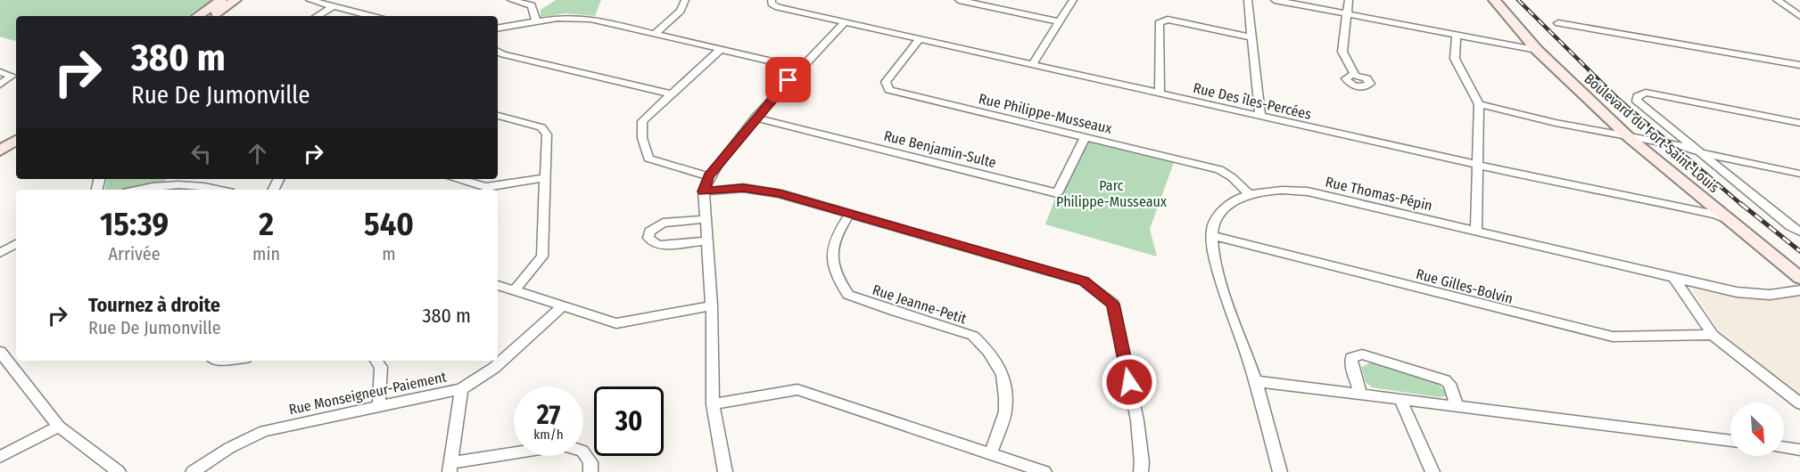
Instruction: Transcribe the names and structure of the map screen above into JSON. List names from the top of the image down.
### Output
{
  "streets": {
    "street": [
      "Rue Des îles-Percées",
      "Rue Philippe-Musseaux",
      "Boulevard du Fort-Saint-Louis",
      "Rue Benjamin-Sulte",
      "Rue Thomas-Pépin",
      "Rue Gilles-Bolvin",
      "Rue Jeanne-Petit",
      "Rue Monseigneur-Paiement"
    ]
  },
  "crossings": [
    ["Rue Des îles-Percées", "Rue Philippe-Musseaux"],
    ["Rue Des îles-Percées", "Boulevard du Fort-Saint-Louis"],
    ["Rue Philippe-Musseaux", "Rue Benjamin-Sulte"],
    ["Rue Philippe-Musseaux", "Rue Thomas-Pépin"],
    ["Rue Thomas-Pépin", "Rue Gilles-Bolvin"]
  ],
  "parks": ["Parc Philippe-Musseaux"],
  "north": "bottom right",
  "page": {
    "turn": ["380 m", "Rue De Jumonville"],
    "eta": [
      "15:39",
      "Arrivée",
      "2",
      "min",
      "540",
      "m"
    ],
    "list": [
      {
        "name": "Tournez à droite",
        "note": "Rue De Jumonville",
        "value": "380 m"
      }
    ],
    "speed": "27 km/h",
    "limit": "30"
  }
}
